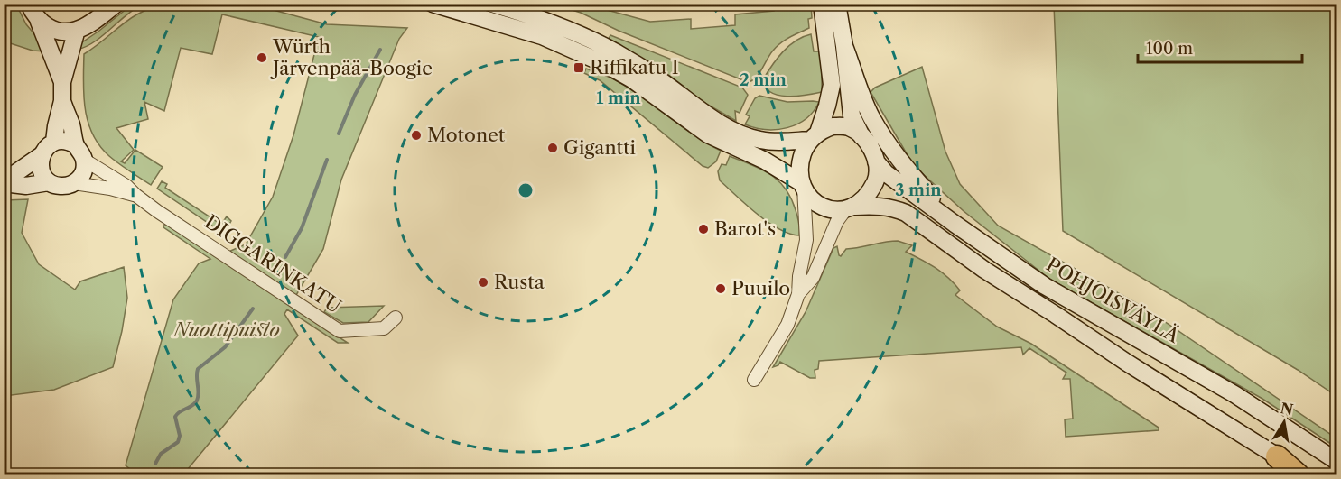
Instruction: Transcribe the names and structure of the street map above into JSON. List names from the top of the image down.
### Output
{
  "streets": {
    "main road": ["POHJOISVÄYLÄ"],
    "street": ["DIGGARINKATU"]
  },
  "parks": ["Nuottipuisto"],
  "places": {
    "other": [
      "Würth Järvenpää-Boogie",
      "Motonet",
      "Gigantti",
      "Barot's",
      "Rusta",
      "Puuilo"
    ],
    "transit": ["Riffikatu I"]
  },
  "scale_bar": "100 m",
  "north": "top",
  "rings": ["2 min", "1 min", "3 min"]
}
